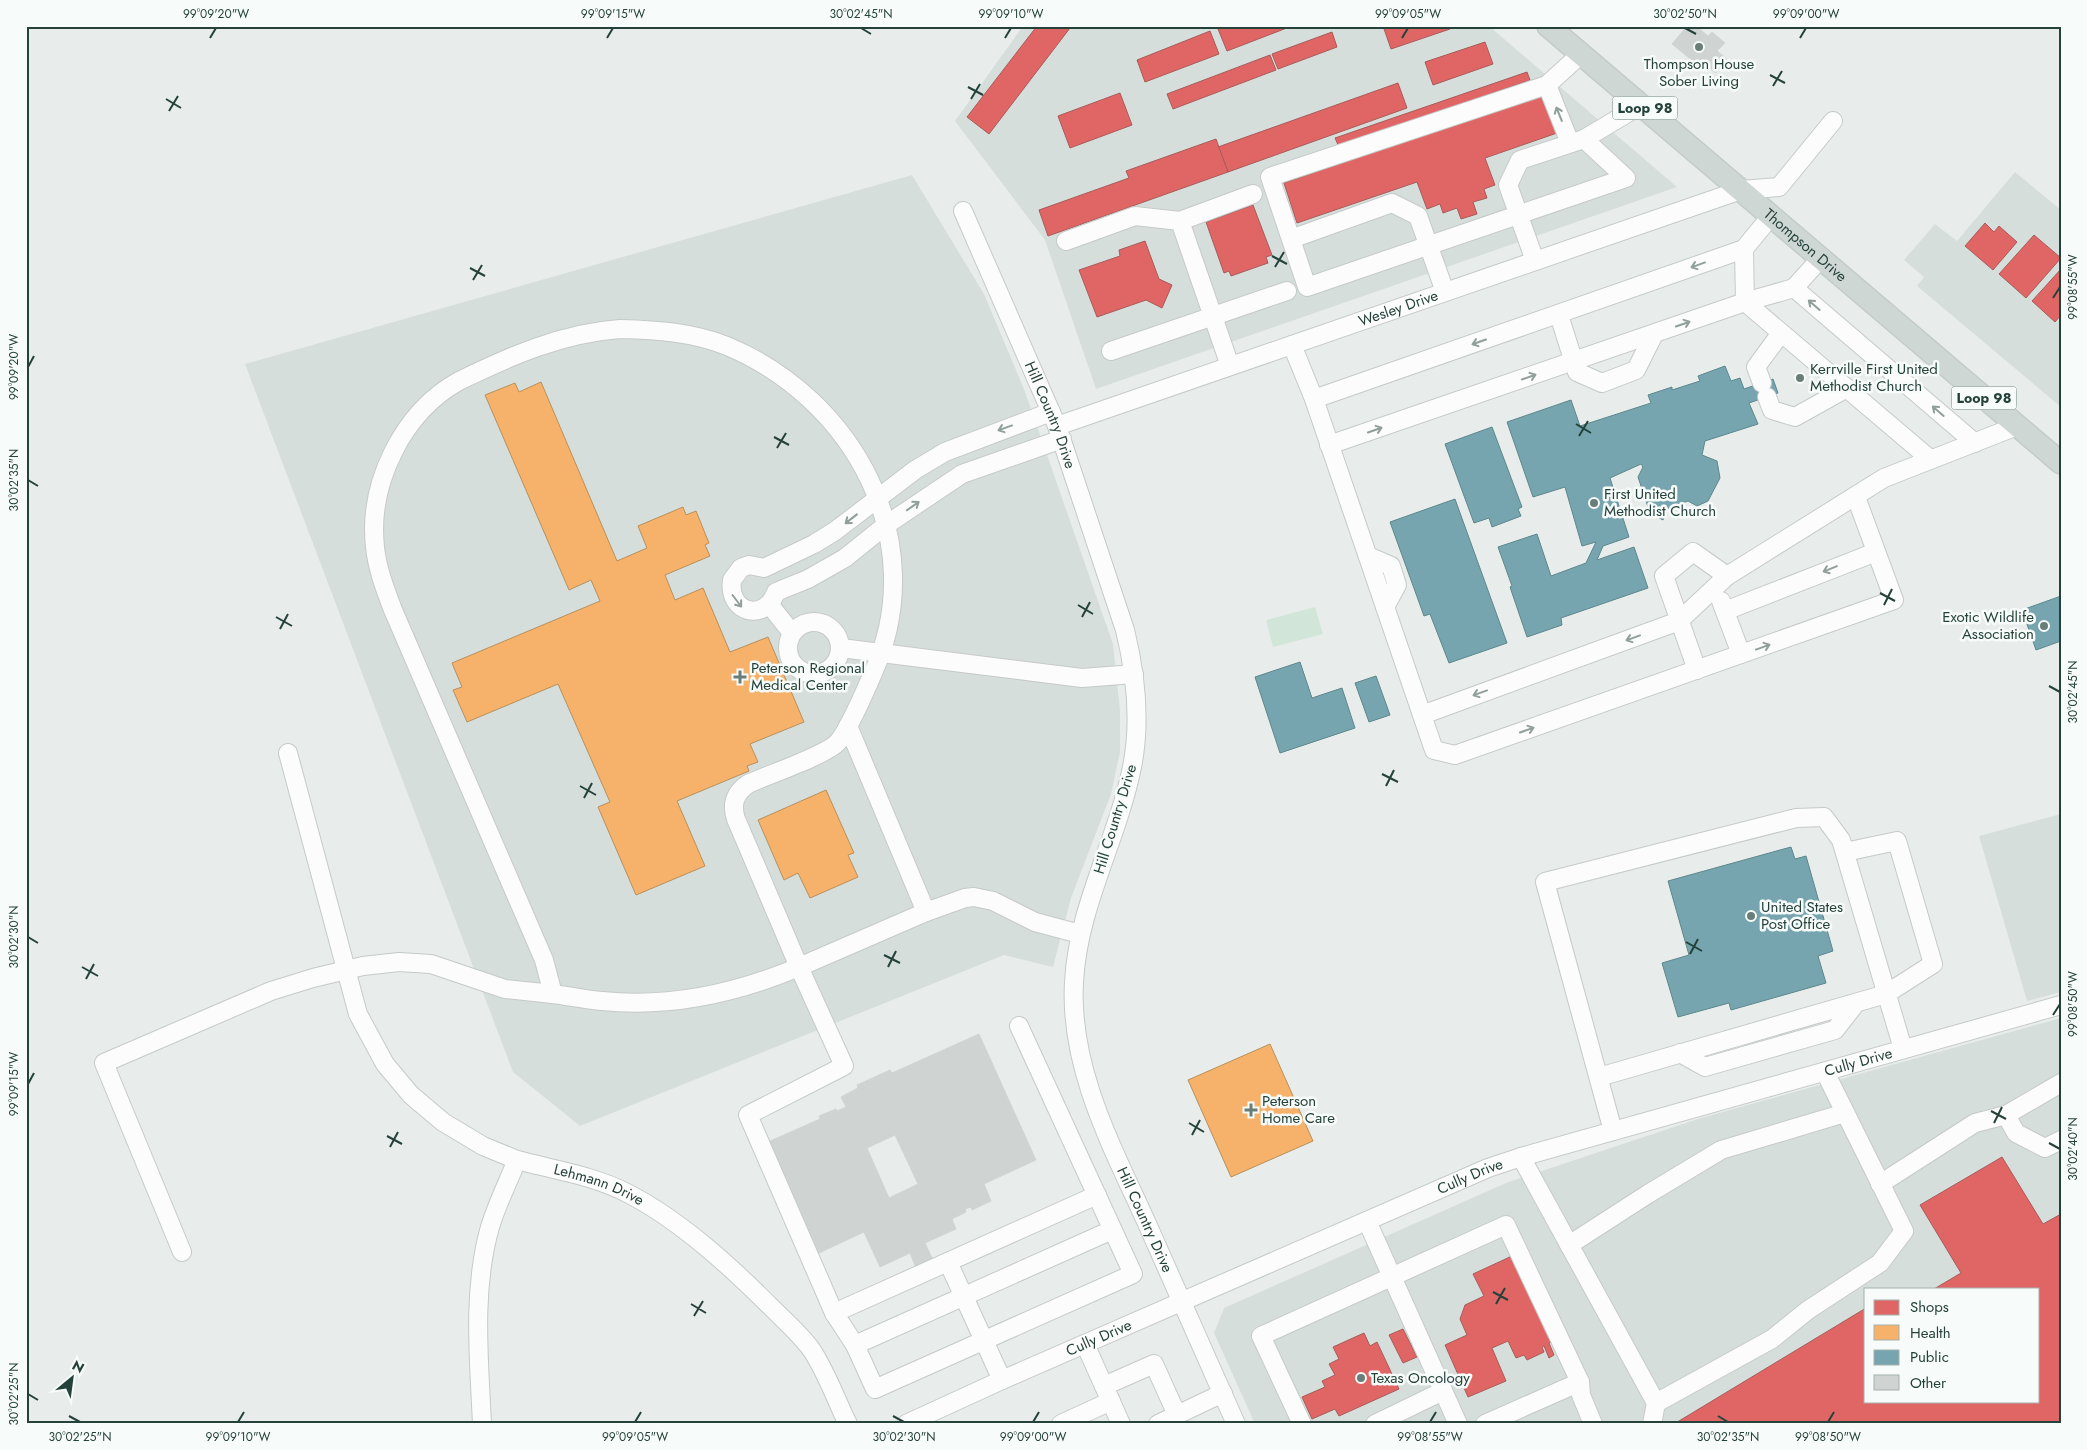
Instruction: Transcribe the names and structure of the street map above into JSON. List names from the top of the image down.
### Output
{
  "streets": {
    "main road": ["Loop 98", "Thompson Drive"],
    "street": [
      "Wesley Drive",
      "Hill Country Drive",
      "Cully Drive",
      "Lehmann Drive"
    ]
  },
  "crossings": [
    ["Thompson Drive", "Wesley Drive"],
    ["Wesley Drive", "Hill Country Drive"],
    ["Hill Country Drive", "Cully Drive"]
  ],
  "places": {
    "other": [
      "Thompson House Sober Living",
      "Kerrville First United Methodist Church",
      "First United Methodist Church",
      "Exotic Wildlife Association",
      "United States Post Office",
      "Texas Oncology"
    ],
    "health": ["Peterson Regional Medical Center", "Peterson Home Care"]
  },
  "legend": [
    "Shops",
    "Health",
    "Public",
    "Other"
  ],
  "north": "top right",
  "coordinates": [
    "99°09'20\"W",
    "99°09'15\"W",
    "30°02'45\"N",
    "99°09'10\"W",
    "99°09'05\"W",
    "30°02'50\"N",
    "99°09'00\"W",
    "99°08'55\"W",
    "30°02'35\"N",
    "30°02'30\"N",
    "99°08'50\"W",
    "30°02'40\"N",
    "30°02'25\"N"
  ]
}
